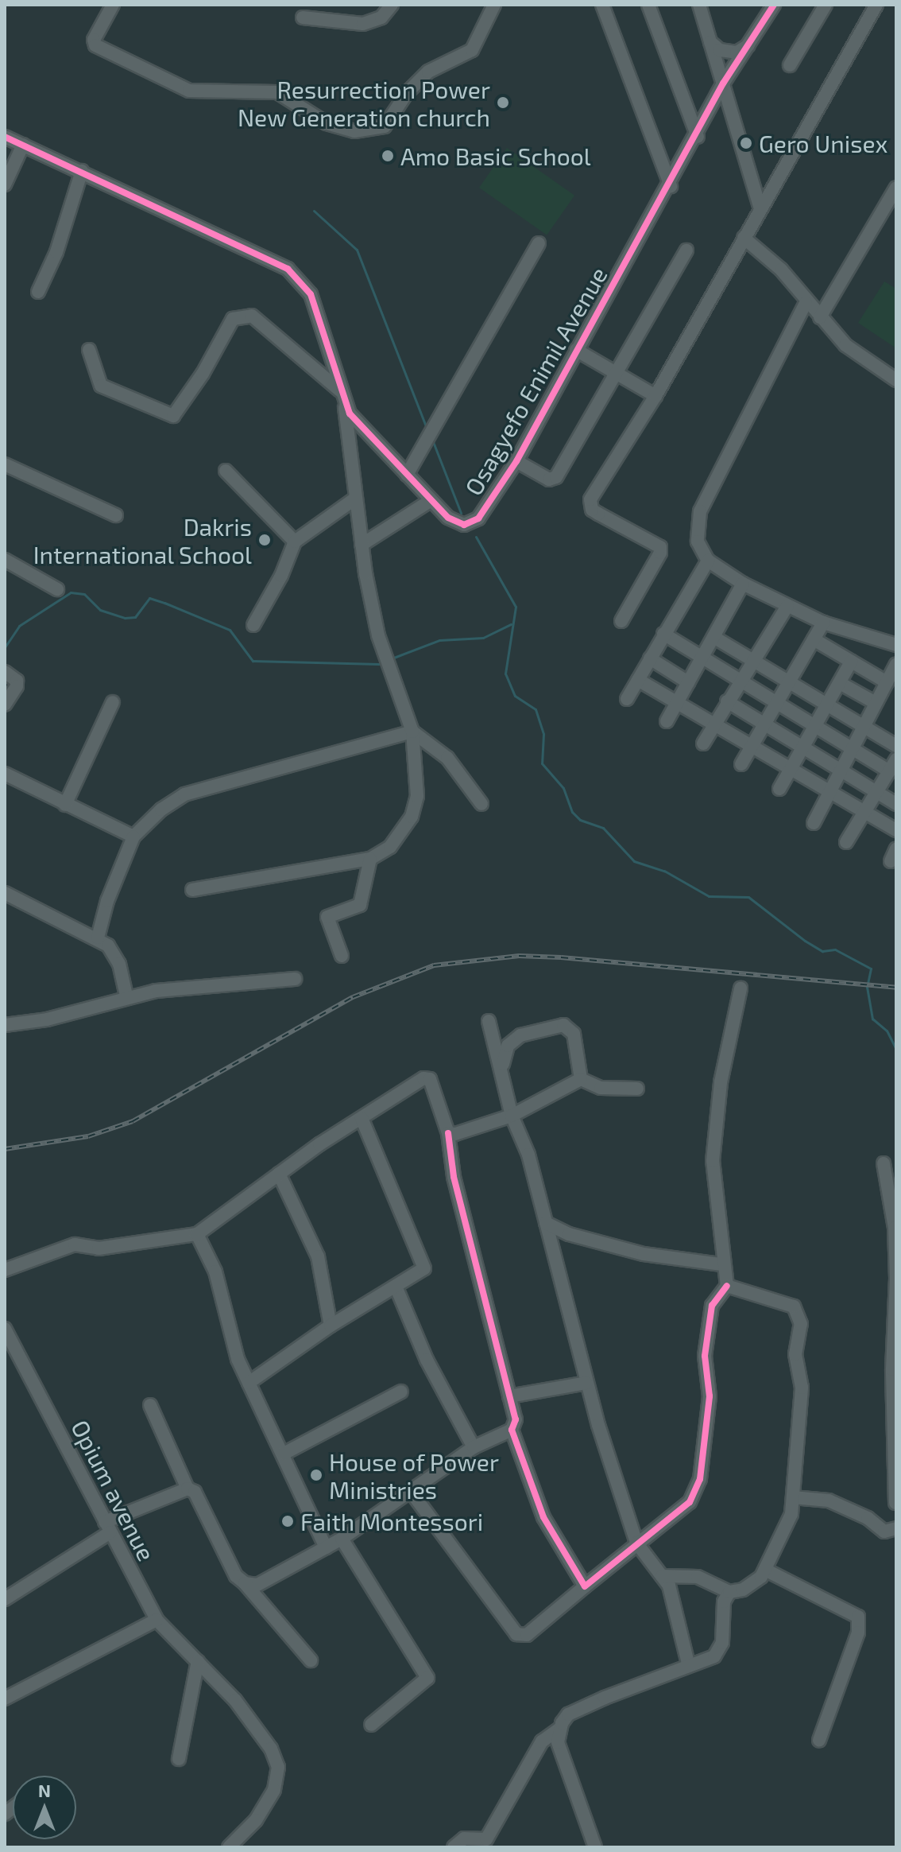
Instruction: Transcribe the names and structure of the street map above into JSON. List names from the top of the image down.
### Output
{
  "streets": {
    "street": ["Osagyefo Enimil Avenue", "Opium avenue"]
  },
  "places": [
    "Resurrection Power New Generation church",
    "Gero Unisex",
    "Amo Basic School",
    "Dakris International School",
    "House of Power Ministries",
    "Faith Montessori"
  ],
  "north": "top"
}
